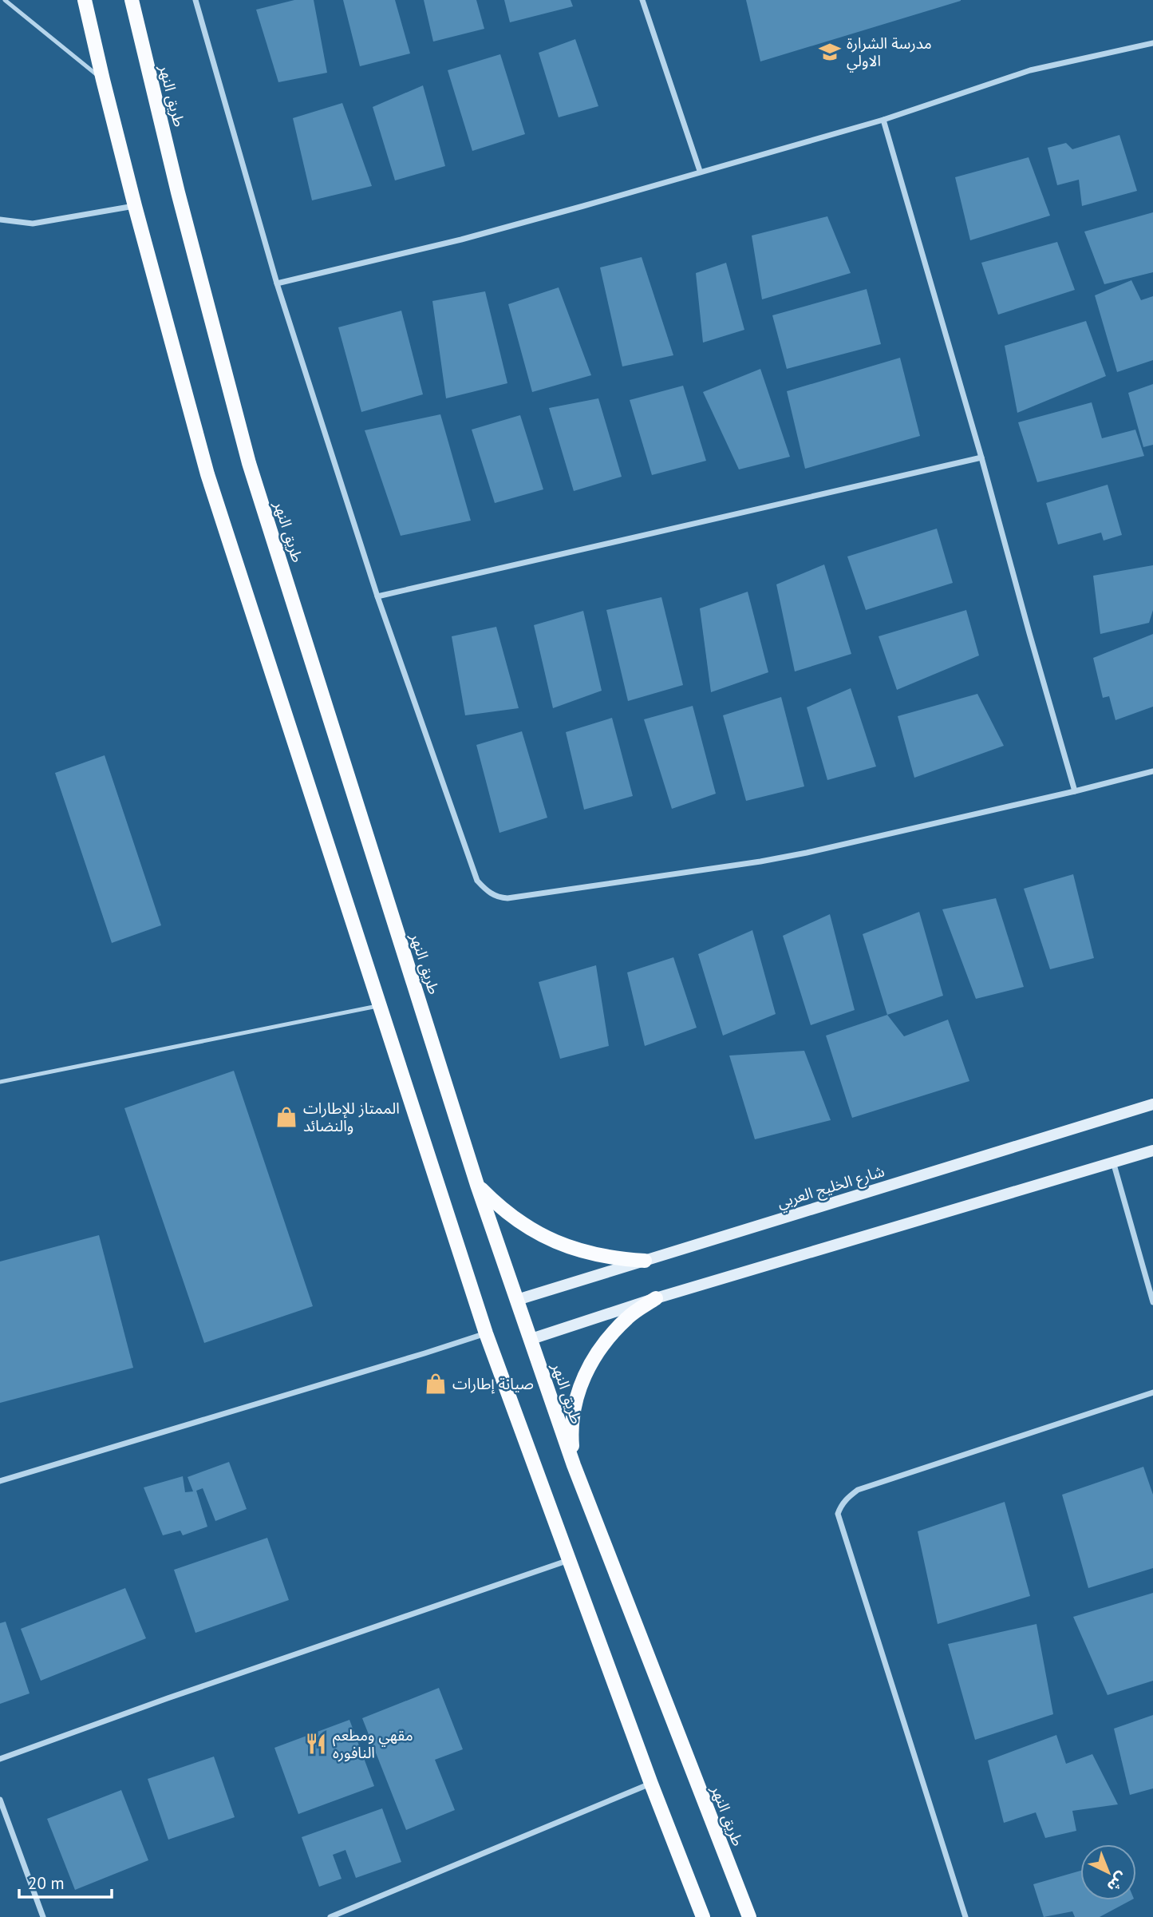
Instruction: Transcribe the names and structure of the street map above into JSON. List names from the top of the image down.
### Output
{
  "streets": {
    "main road": ["طريق النهر", "شارع الخليج العربي"]
  },
  "crossings": [
    ["طريق النهر", "شارع الخليج العربي"]
  ],
  "places": {
    "school or university": ["مدرسة الشرارة الاولي"],
    "shop": ["الممتاز للإطارات والنضائد", "صيانة إطارات"],
    "restaurant": ["مقهي ومطعم النافوره"]
  },
  "scale_bar": "20 m",
  "north": "bottom right"
}
